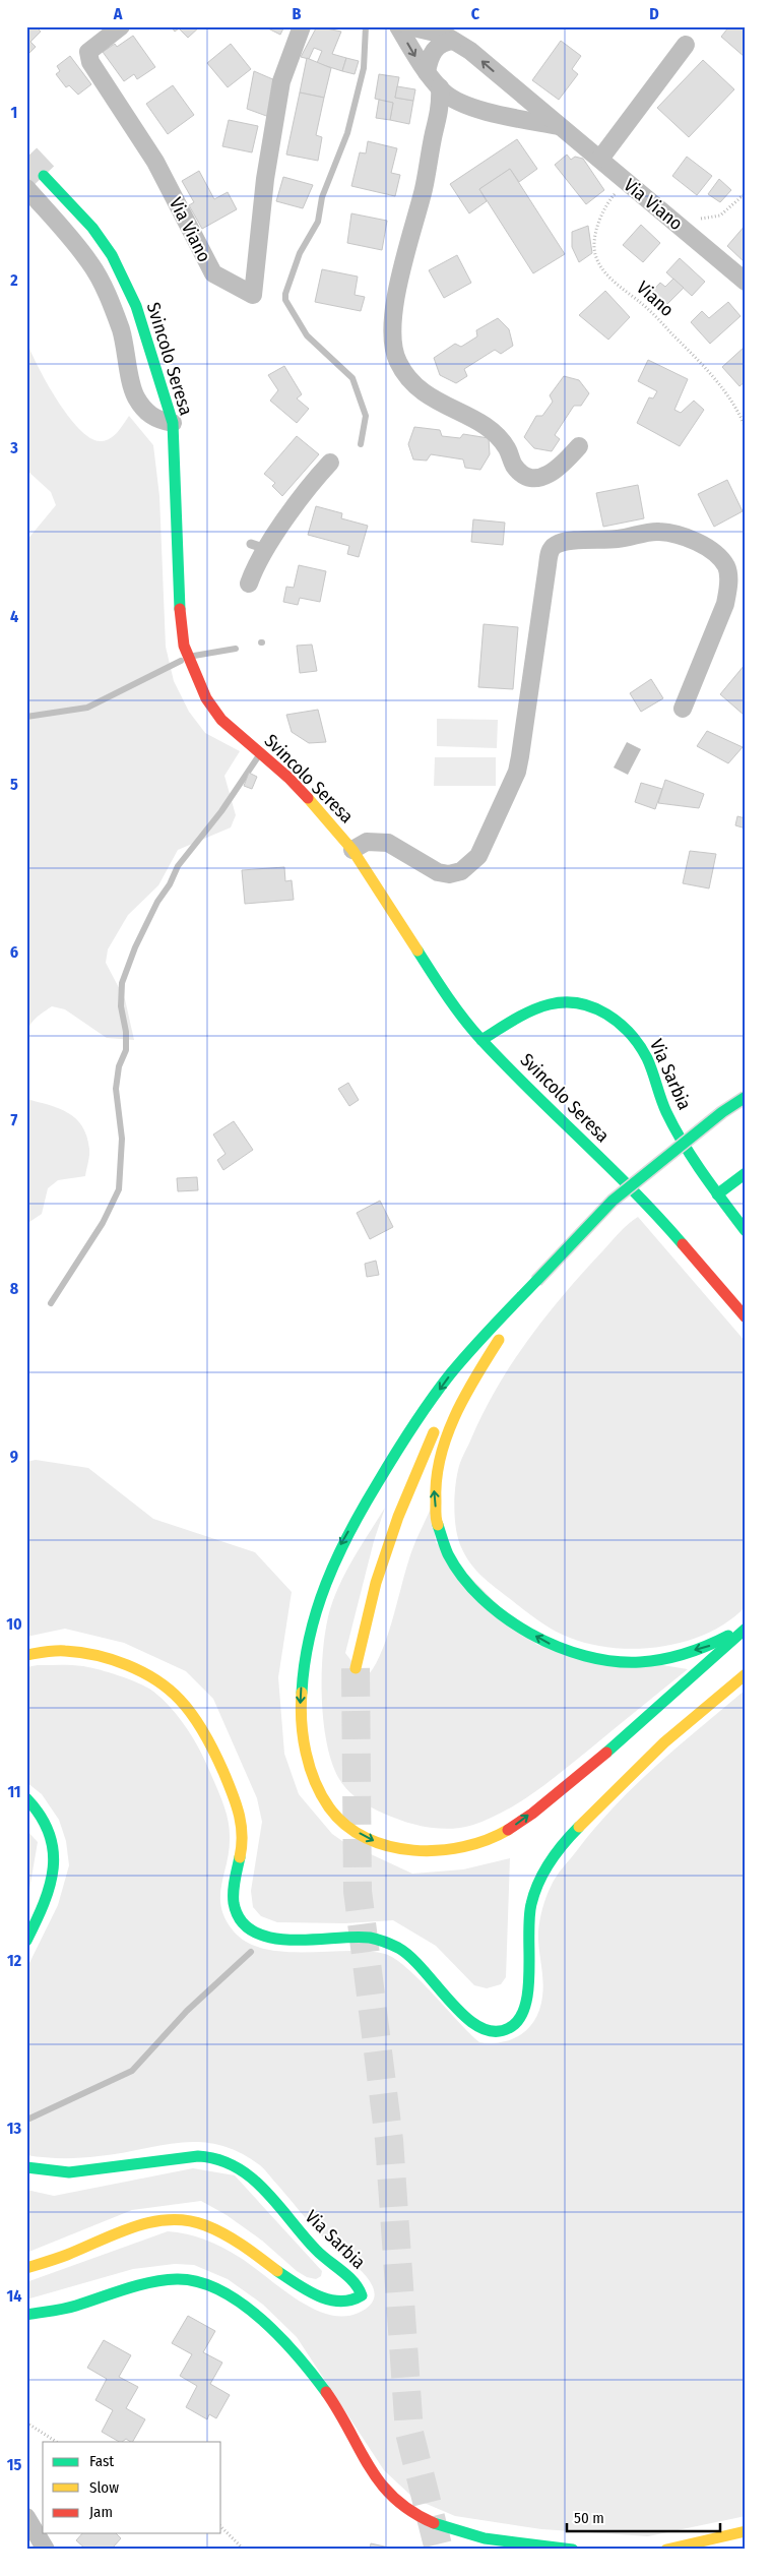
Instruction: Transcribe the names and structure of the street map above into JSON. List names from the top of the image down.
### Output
{
  "streets": {
    "main road": ["Svincolo Seresa", "Via Sarbia"],
    "street": ["Via Viano"],
    "path": ["Viano"]
  },
  "crossings": [
    ["Via Viano", "Viano"],
    ["Svincolo Seresa", "Via Sarbia"]
  ],
  "legend": ["Fast", "Slow", "Jam"],
  "scale_bar": "50 m",
  "grid": {
    "columns": [
      "A",
      "B",
      "C",
      "D"
    ],
    "rows": [
      "1",
      "2",
      "3",
      "4",
      "5",
      "6",
      "7",
      "8",
      "9",
      "10",
      "11",
      "12",
      "13",
      "14",
      "15"
    ]
  }
}
